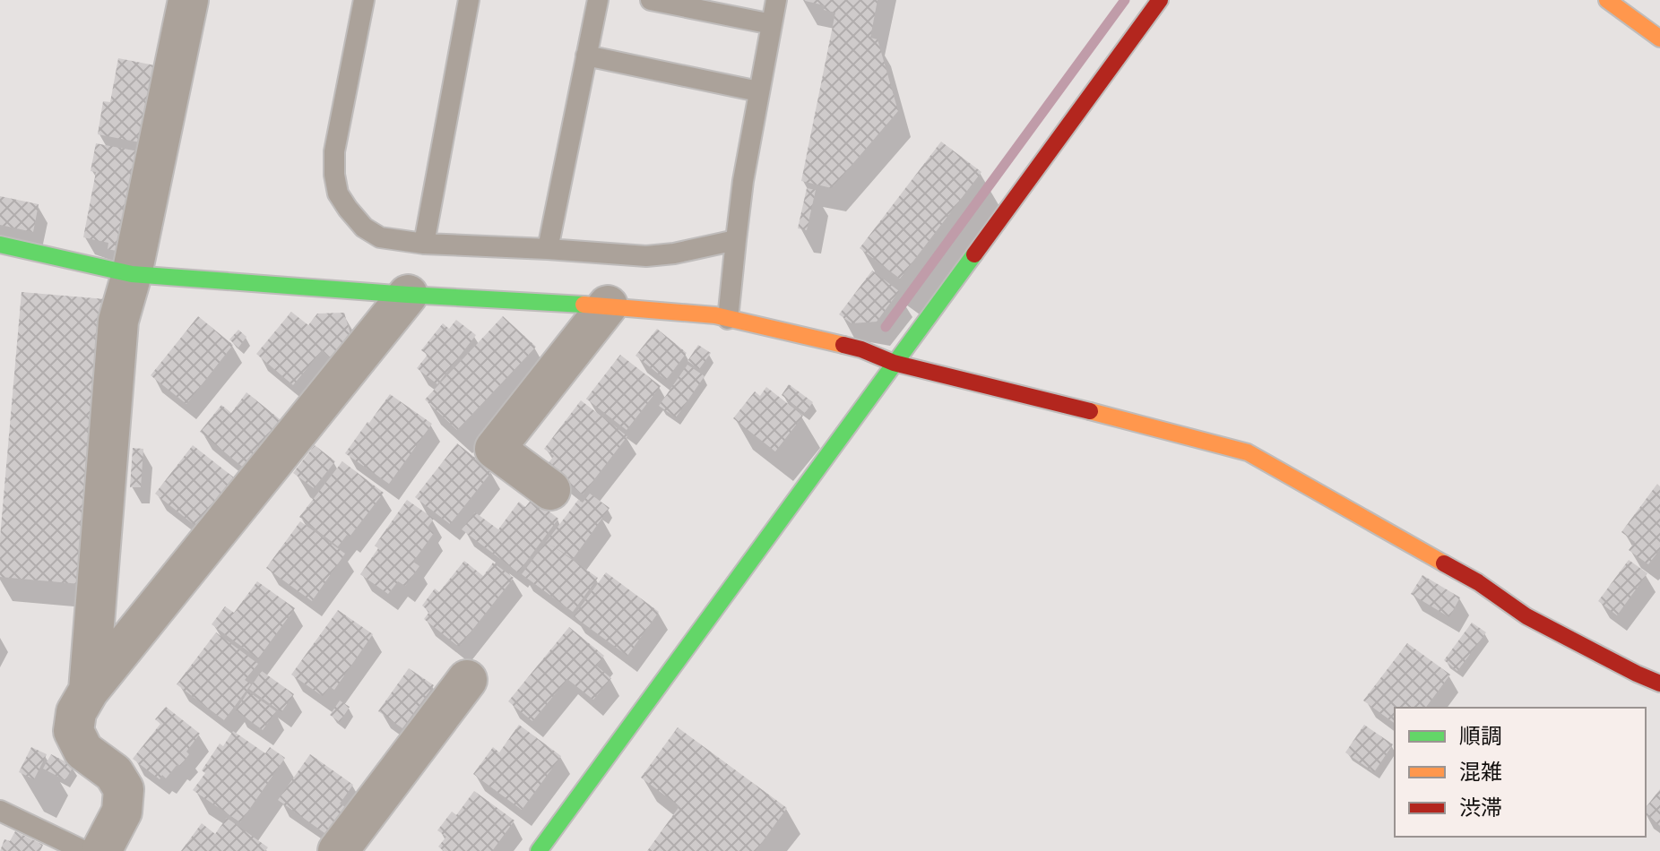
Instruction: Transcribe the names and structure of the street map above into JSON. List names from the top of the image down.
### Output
{
  "legend": ["順調", "混雑", "渋滞"]
}
